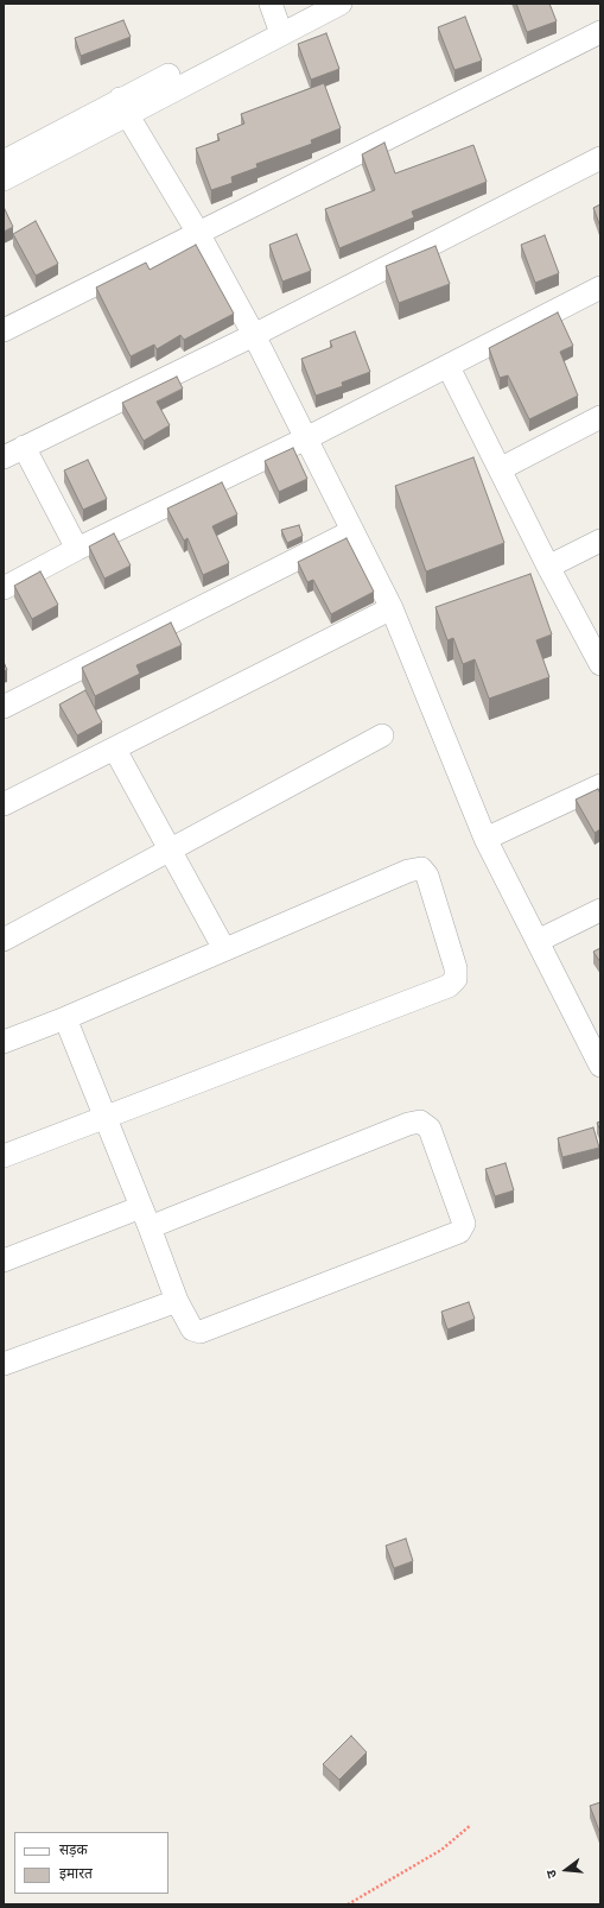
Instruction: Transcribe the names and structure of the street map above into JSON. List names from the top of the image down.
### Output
{
  "legend": ["सड़क", "इमारत"],
  "north": "left"
}
